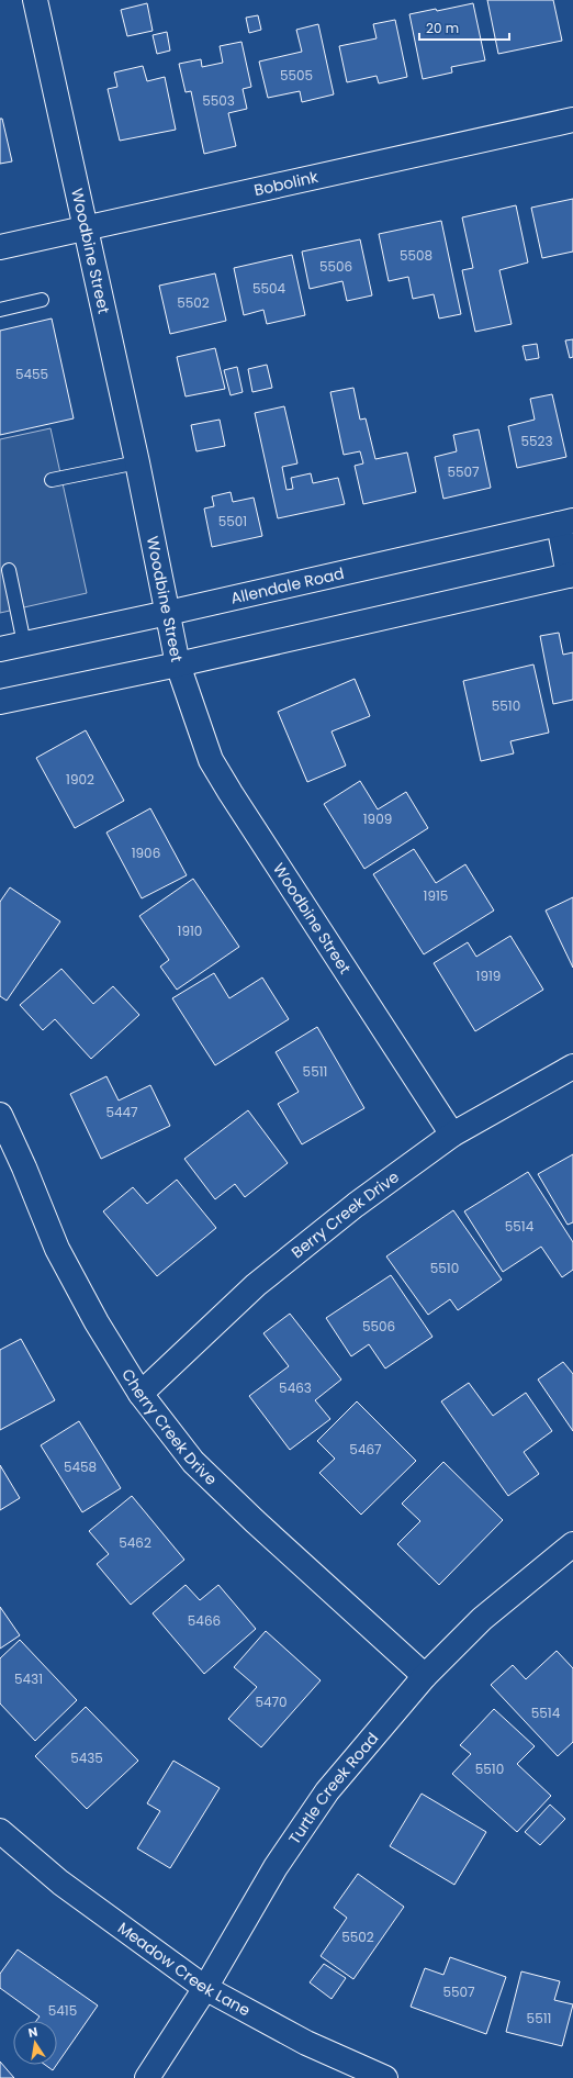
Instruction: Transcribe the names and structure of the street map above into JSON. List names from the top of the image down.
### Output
{
  "streets": {
    "street": [
      "Bobolink",
      "Woodbine Street",
      "Allendale Road",
      "Berry Creek Drive",
      "Cherry Creek Drive",
      "Turtle Creek Road",
      "Meadow Creek Lane"
    ]
  },
  "crossings": [
    ["Bobolink", "Woodbine Street"],
    ["Woodbine Street", "Allendale Road"],
    ["Woodbine Street", "Berry Creek Drive"],
    ["Berry Creek Drive", "Cherry Creek Drive"],
    ["Cherry Creek Drive", "Turtle Creek Road"],
    ["Turtle Creek Road", "Meadow Creek Lane"]
  ],
  "house_numbers": [
    "5505",
    "5503",
    "5508",
    "5506",
    "5504",
    "5502",
    "5455",
    "5523",
    "5507",
    "5501",
    "5510",
    "1902",
    "1909",
    "1906",
    "1915",
    "1910",
    "1919",
    "5511",
    "5447",
    "5514",
    "5510",
    "5506",
    "5463",
    "5467",
    "5458",
    "5462",
    "5466",
    "5431",
    "5470",
    "5514",
    "5435",
    "5510",
    "5502",
    "5507",
    "5415",
    "5511"
  ],
  "scale_bar": "20 m",
  "north": "top"
}
